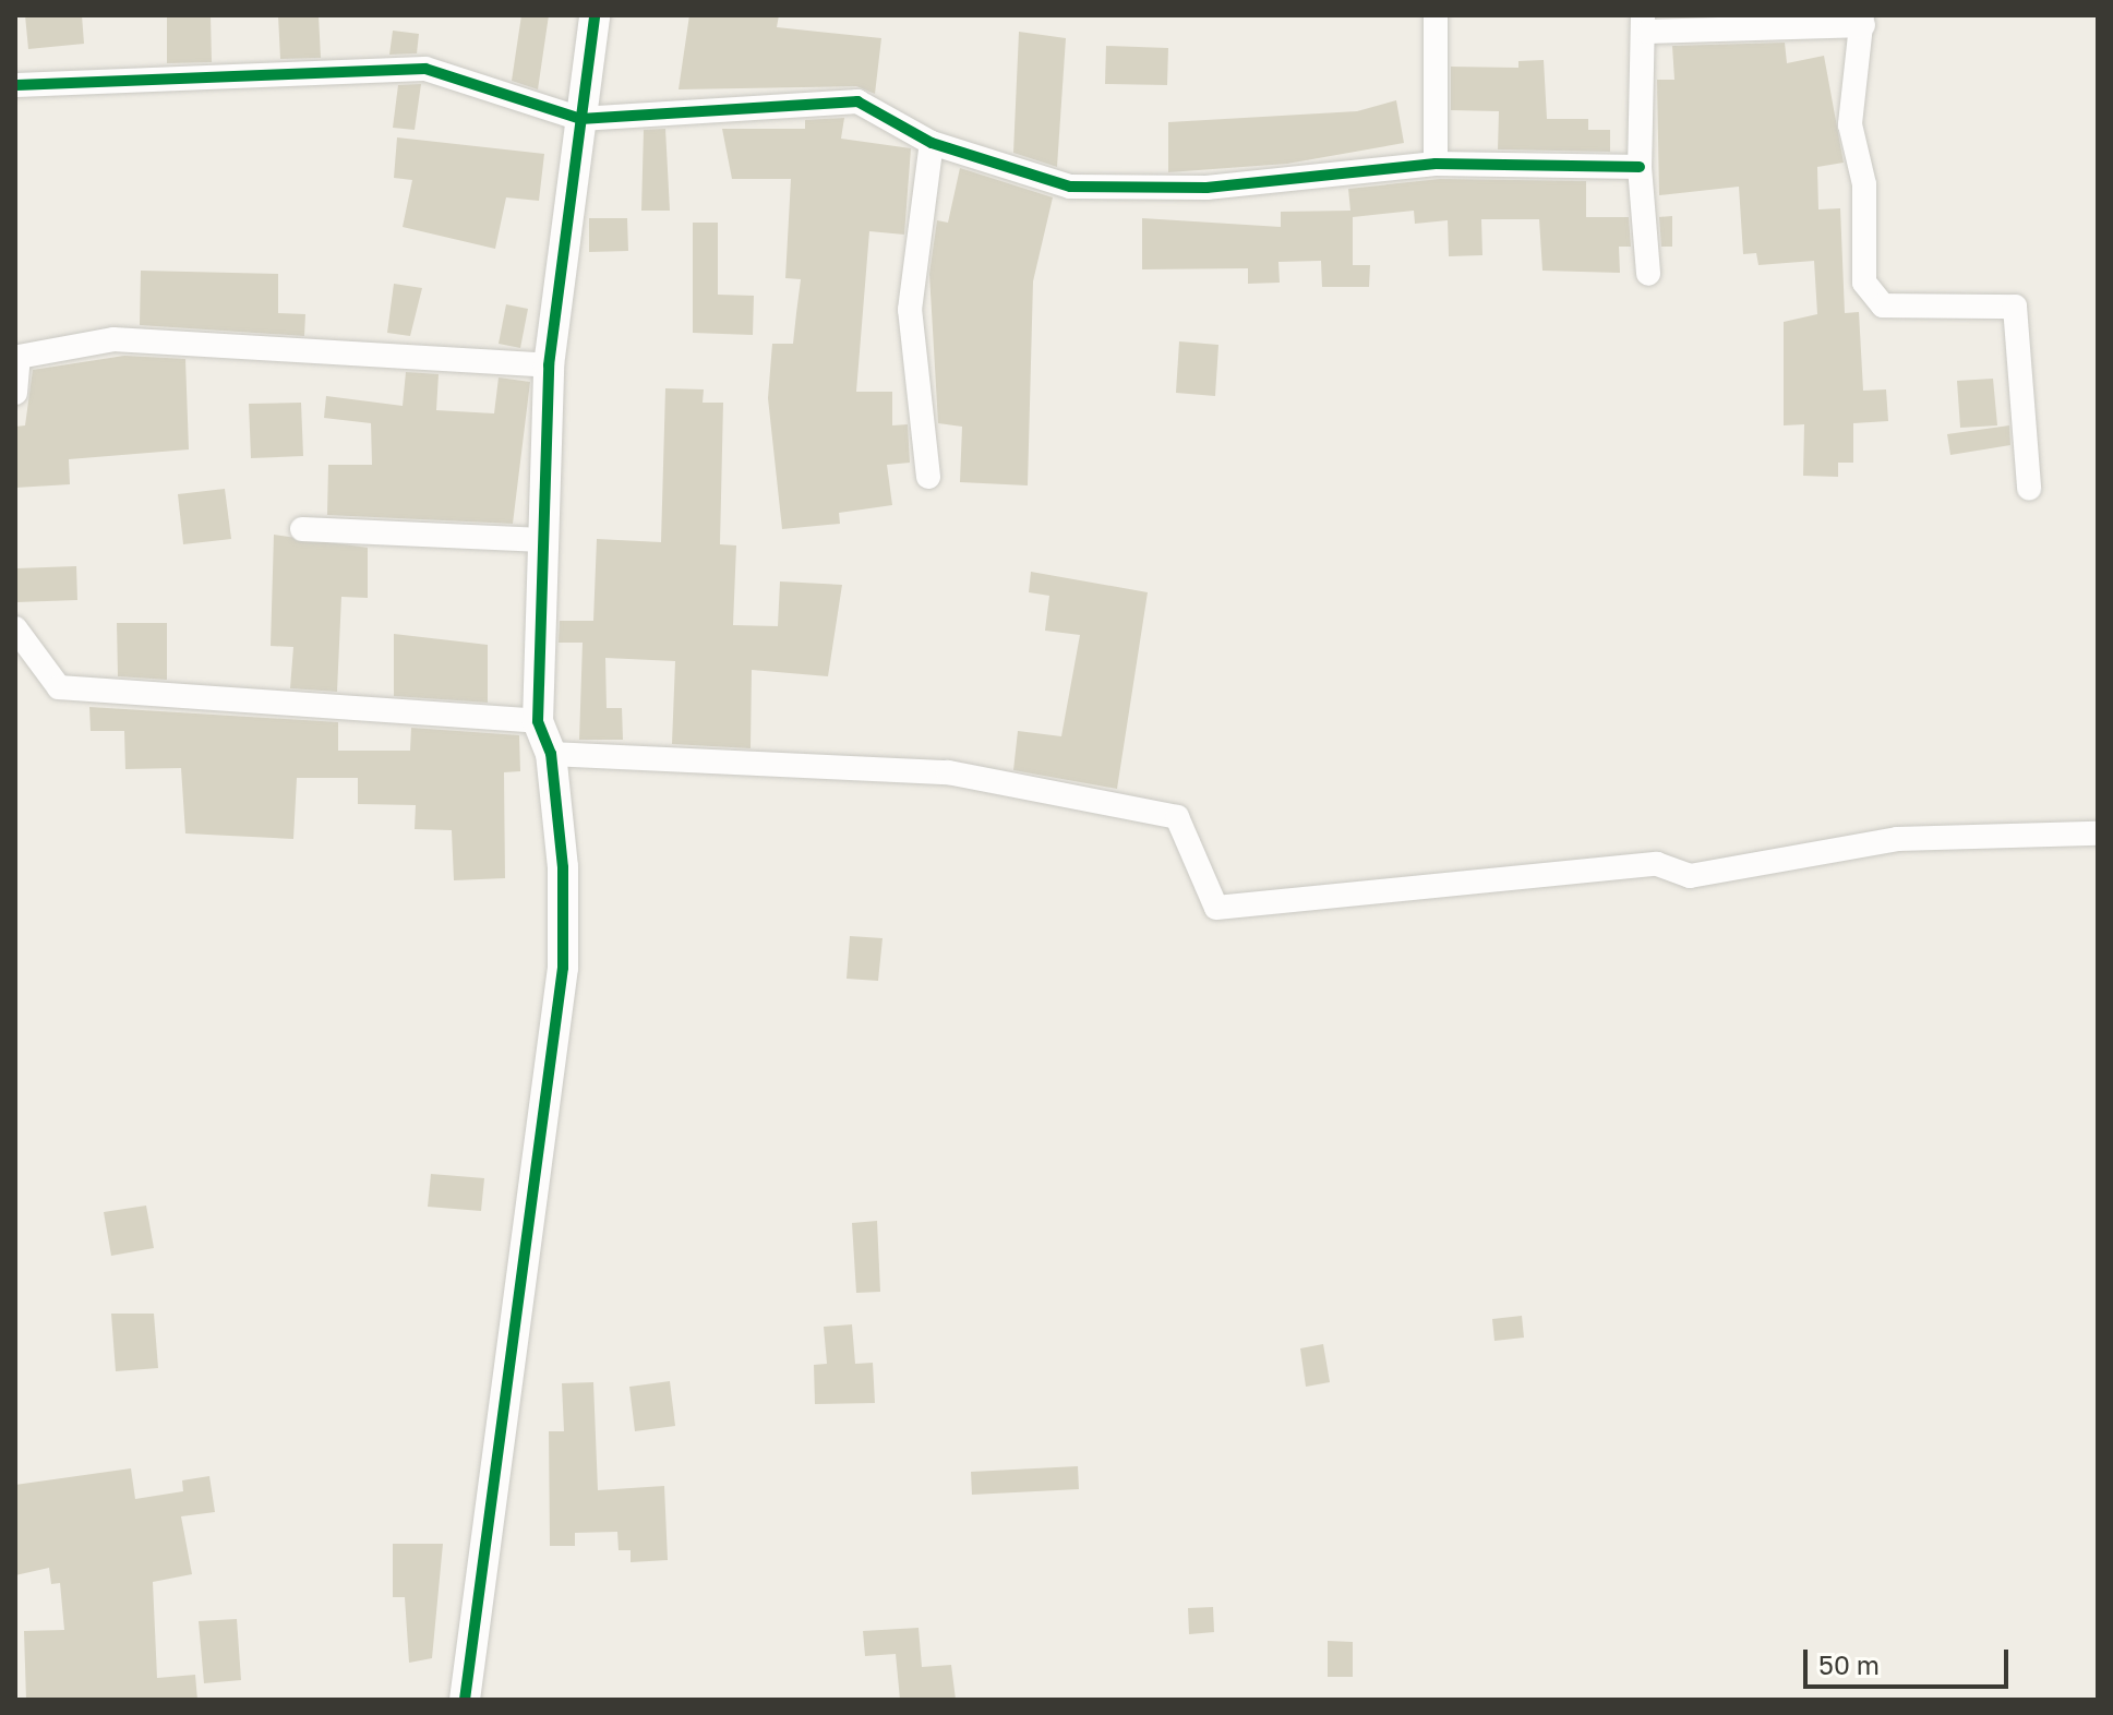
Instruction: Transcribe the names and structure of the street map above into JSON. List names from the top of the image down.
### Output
{
  "scale_bar": "50 m"
}
